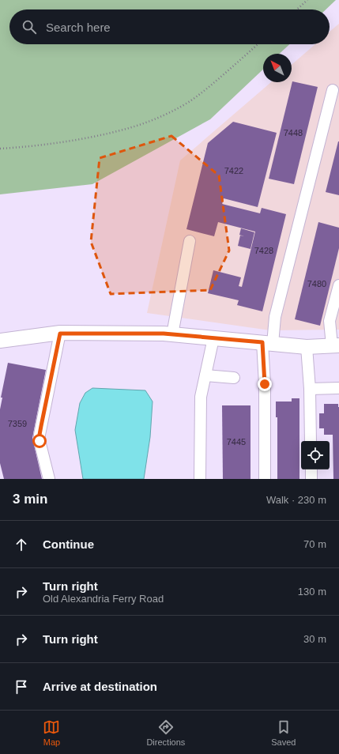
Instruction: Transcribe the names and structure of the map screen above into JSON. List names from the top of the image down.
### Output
{
  "house_numbers": [
    "7448",
    "7422",
    "7428",
    "7480",
    "7359",
    "7445"
  ],
  "north": "top left",
  "page": {
    "search": "Search here",
    "heading": ["3 min", "Walk · 230 m"],
    "list": [
      ["Continue", "70 m"],
      ["Turn right", "Old Alexandria Ferry Road", "130 m"],
      ["Turn right", "30 m"],
      "Arrive at destination"
    ],
    "nav": ["Map", "Directions", "Saved"]
  }
}
